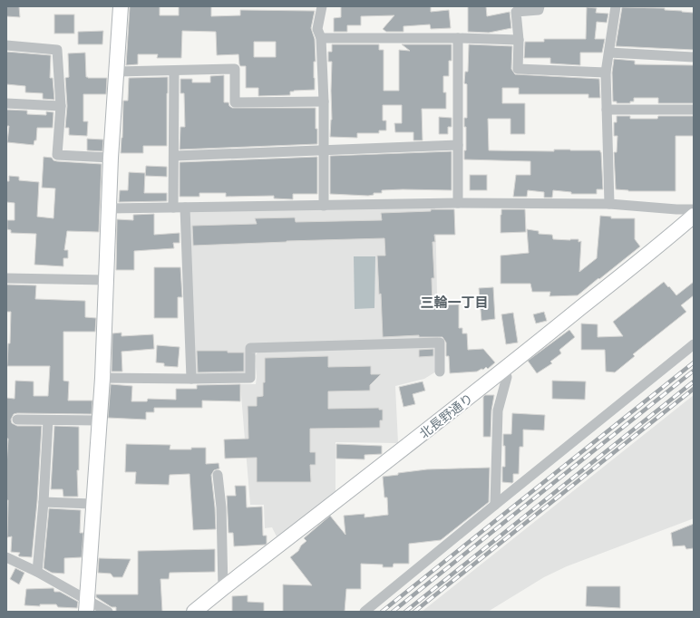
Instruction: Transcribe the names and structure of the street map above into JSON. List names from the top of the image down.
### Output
{
  "streets": {
    "street": ["北長野通り"]
  },
  "districts": ["三輪一丁目"]
}
